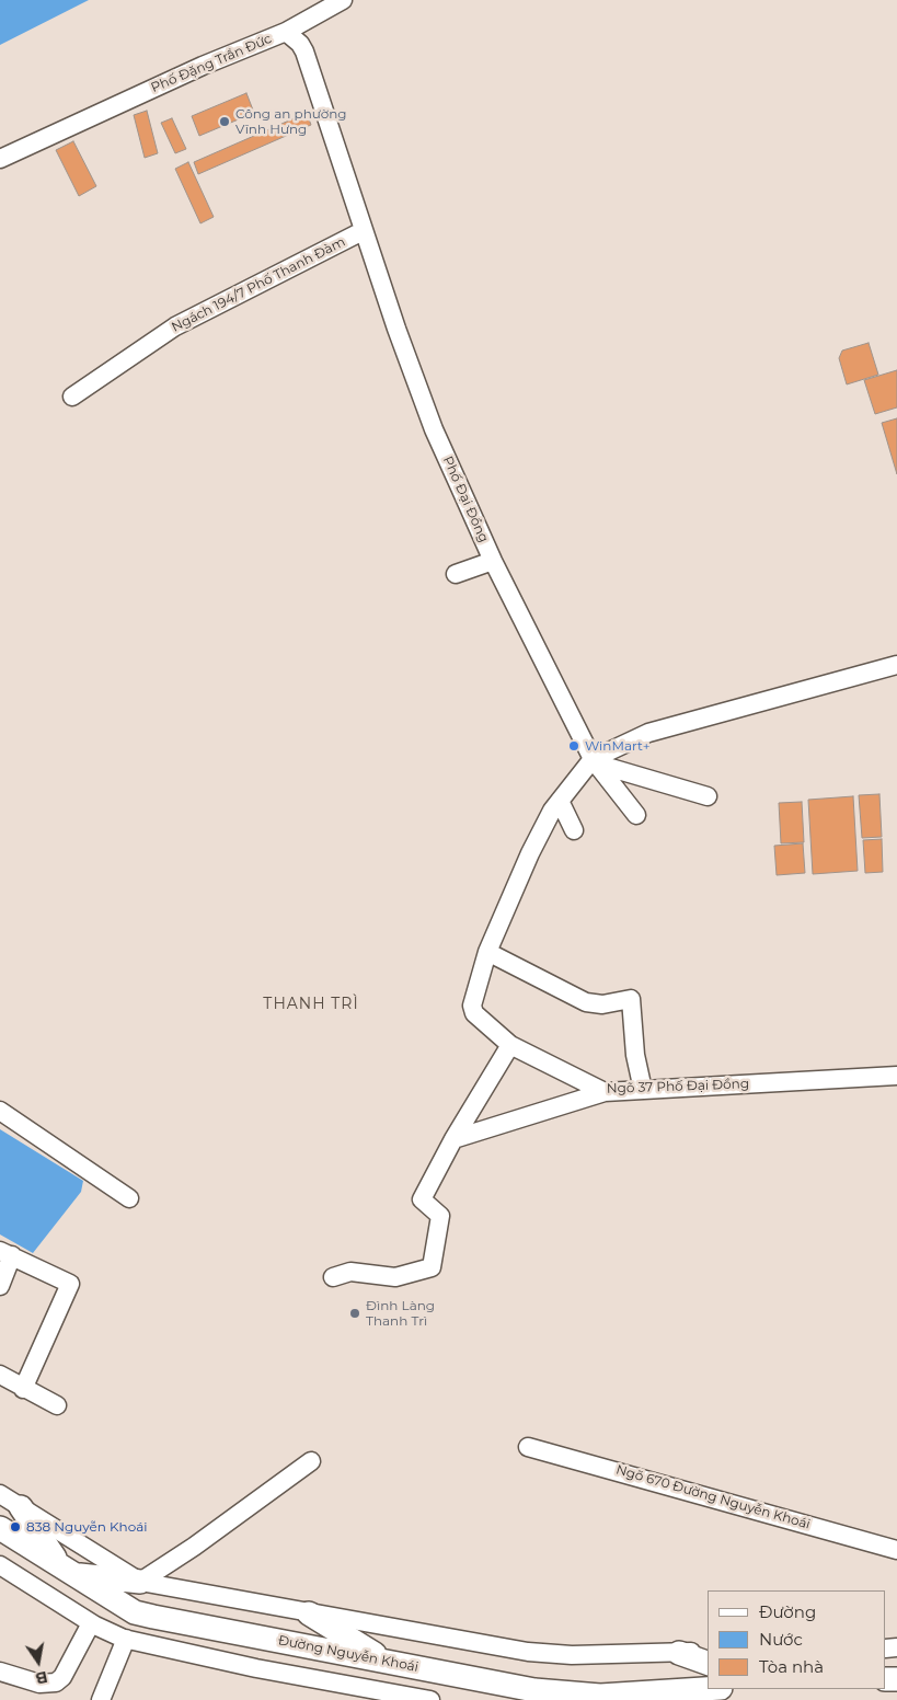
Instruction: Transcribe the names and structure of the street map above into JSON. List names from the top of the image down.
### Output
{
  "streets": {
    "main road": ["Đường Nguyễn Khoái"],
    "street": [
      "Phố Đặng Trần Đức",
      "Ngách 194/7 Phố Thanh Đàm",
      "Phố Đại Đồng",
      "Ngõ 37 Phố Đại Đồng",
      "Ngõ 670 Đường Nguyễn Khoái"
    ]
  },
  "crossings": [
    ["Phố Đặng Trần Đức", "Ngách 194/7 Phố Thanh Đàm"],
    ["Phố Đặng Trần Đức", "Phố Đại Đồng"],
    ["Ngách 194/7 Phố Thanh Đàm", "Phố Đại Đồng"],
    ["Phố Đại Đồng", "Ngõ 37 Phố Đại Đồng"]
  ],
  "districts": ["THANH TRÌ"],
  "places": [
    "Công an phường Vĩnh Hưng",
    "WinMart+",
    "Đình Làng Thanh Trì",
    "838 Nguyễn Khoái"
  ],
  "legend": ["Đường", "Nước", "Tòa nhà"],
  "north": "bottom"
}
